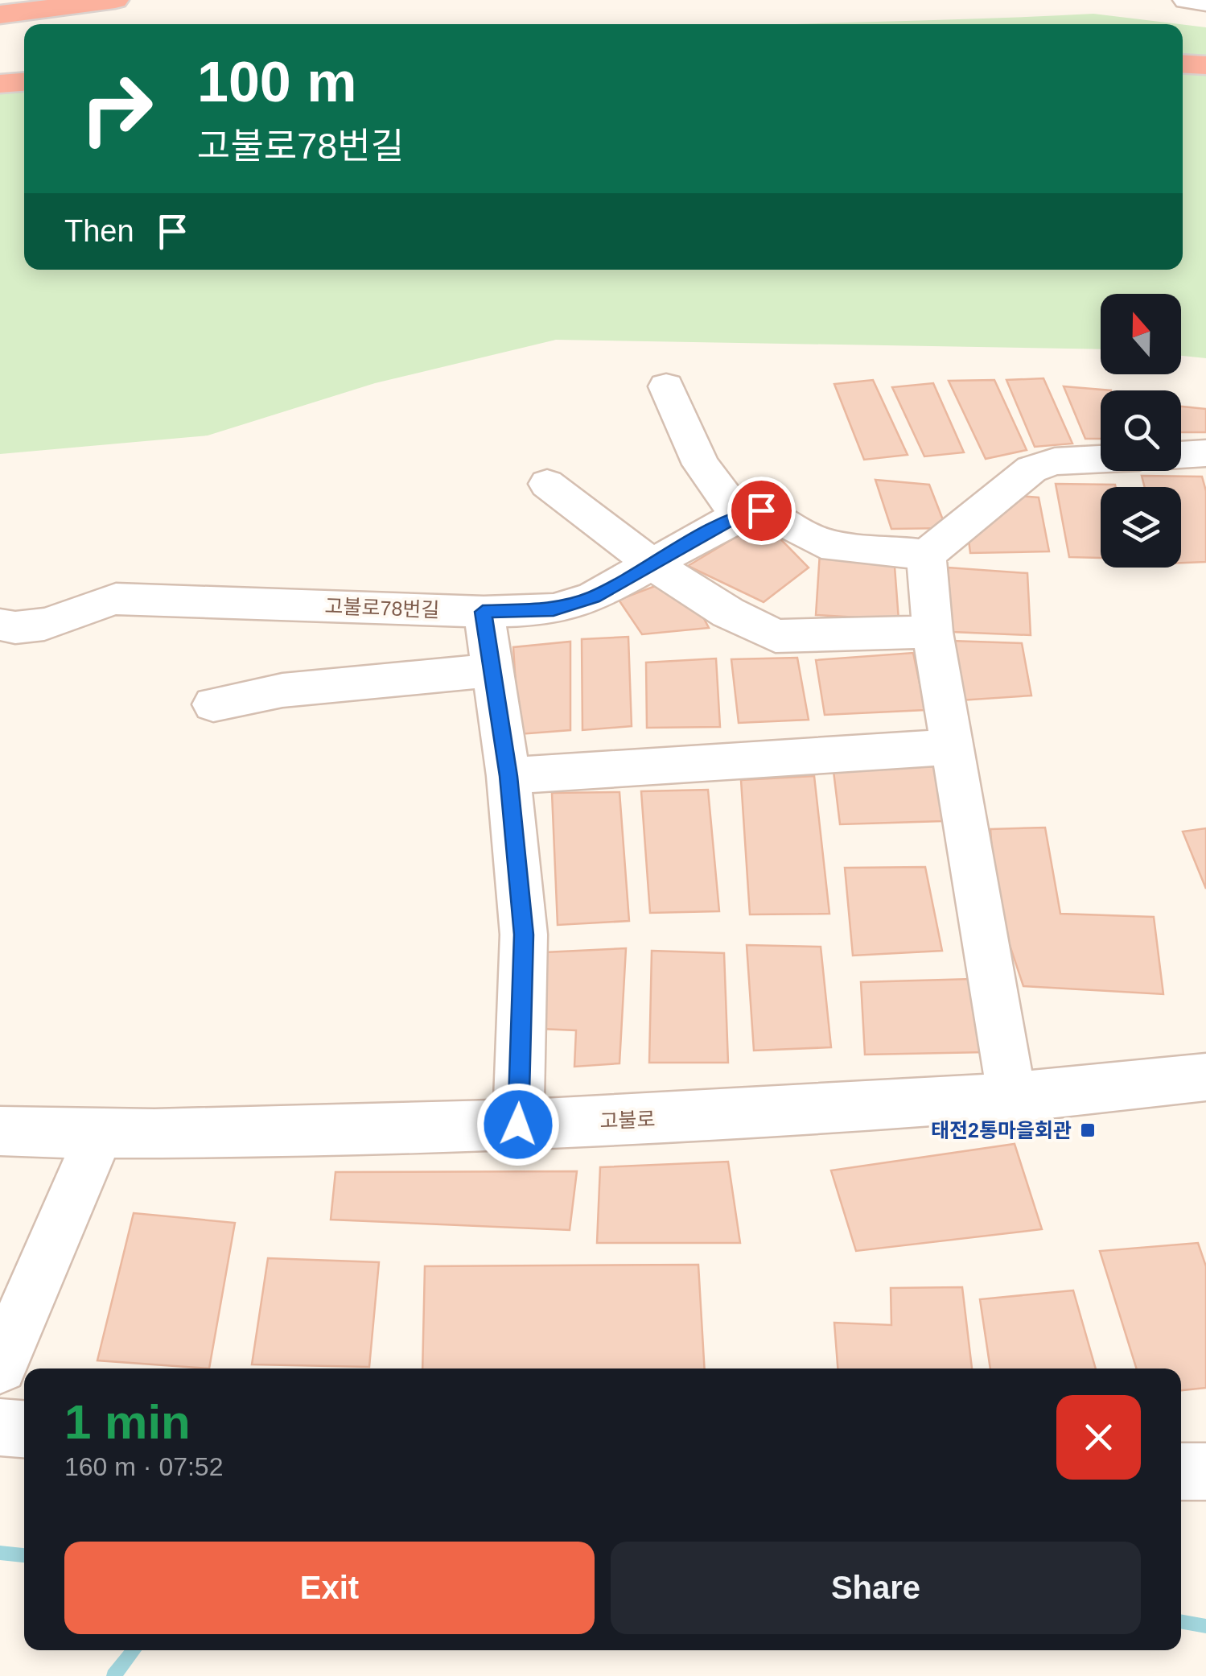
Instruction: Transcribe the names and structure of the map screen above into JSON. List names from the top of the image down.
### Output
{
  "streets": {
    "street": ["고불로78번길", "고불로"]
  },
  "places": {
    "transit": ["태전2통마을회관"]
  },
  "north": "top",
  "page": {
    "turn": ["100 m", "고불로78번길"],
    "then": "Then",
    "heading": ["1 min", "160 m · 07:52"],
    "buttons": ["Exit", "Share"]
  }
}
